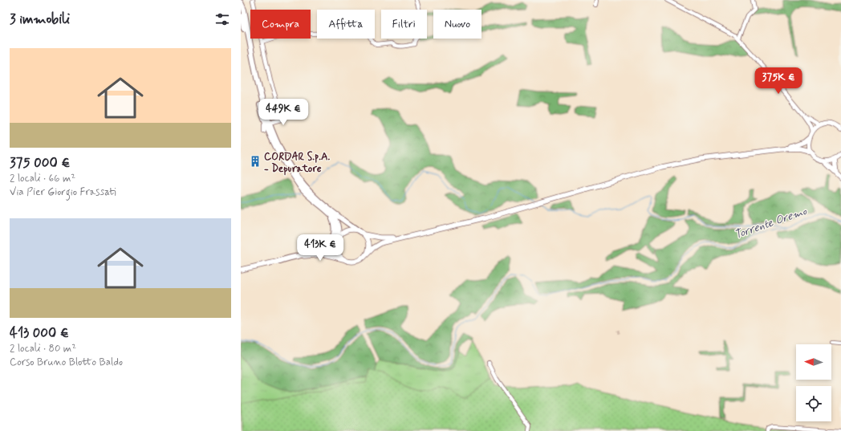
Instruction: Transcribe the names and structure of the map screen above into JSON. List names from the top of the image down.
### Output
{
  "water": ["Torrente Oremo"],
  "places": {
    "building": ["CORDAR S.p.A. - Depuratore"]
  },
  "north": "left",
  "page": {
    "heading": "3 immobili",
    "chip": [
      "Compra",
      "Affitta",
      "Filtri",
      "Nuovo"
    ],
    "list": [
      {
        "name": "375 000 €",
        "note": "2 locali · 66 m² · Via Pier Giorgio Frassati"
      },
      {
        "name": "413 000 €",
        "note": "2 locali · 80 m² · Corso Bruno Blotto Baldo"
      }
    ],
    "price": ["375K €", "449K €", "413K €"]
  }
}
